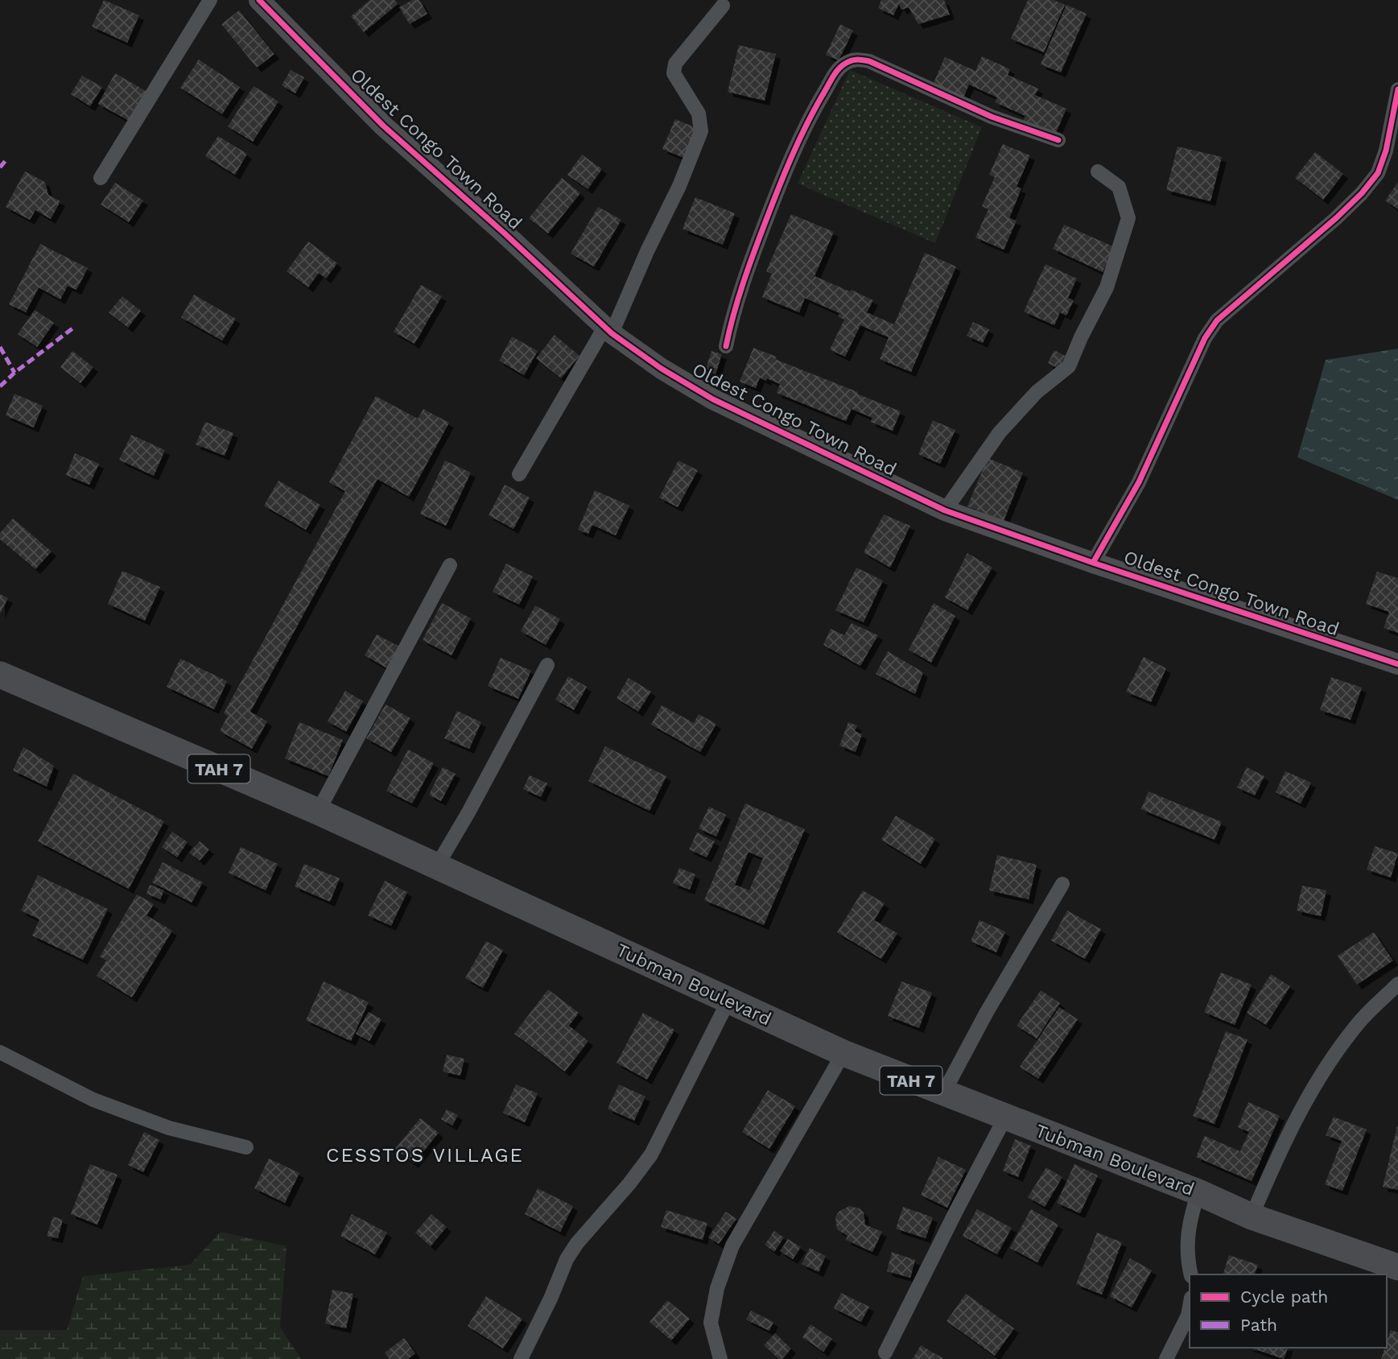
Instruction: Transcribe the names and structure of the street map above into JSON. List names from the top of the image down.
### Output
{
  "streets": {
    "highway": ["TAH 7", "Tubman Boulevard"],
    "street": ["Oldest Congo Town Road"]
  },
  "districts": ["CESSTOS VILLAGE"],
  "legend": ["Cycle path", "Path"]
}
